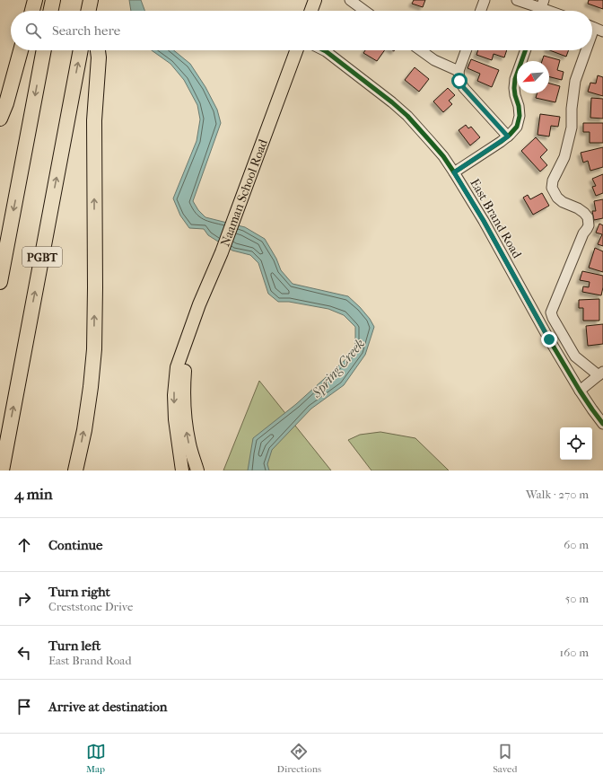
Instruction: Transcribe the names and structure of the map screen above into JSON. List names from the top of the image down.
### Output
{
  "streets": {
    "highway": ["PGBT"],
    "main road": ["Naaman School Road"],
    "street": ["East Brand Road"]
  },
  "water": ["Spring Creek"],
  "north": "bottom left",
  "page": {
    "search": "Search here",
    "heading": ["4 min", "Walk · 270 m"],
    "list": [
      ["Continue", "60 m"],
      ["Turn right", "Creststone Drive", "50 m"],
      ["Turn left", "East Brand Road", "160 m"],
      "Arrive at destination"
    ],
    "nav": ["Map", "Directions", "Saved"]
  }
}
